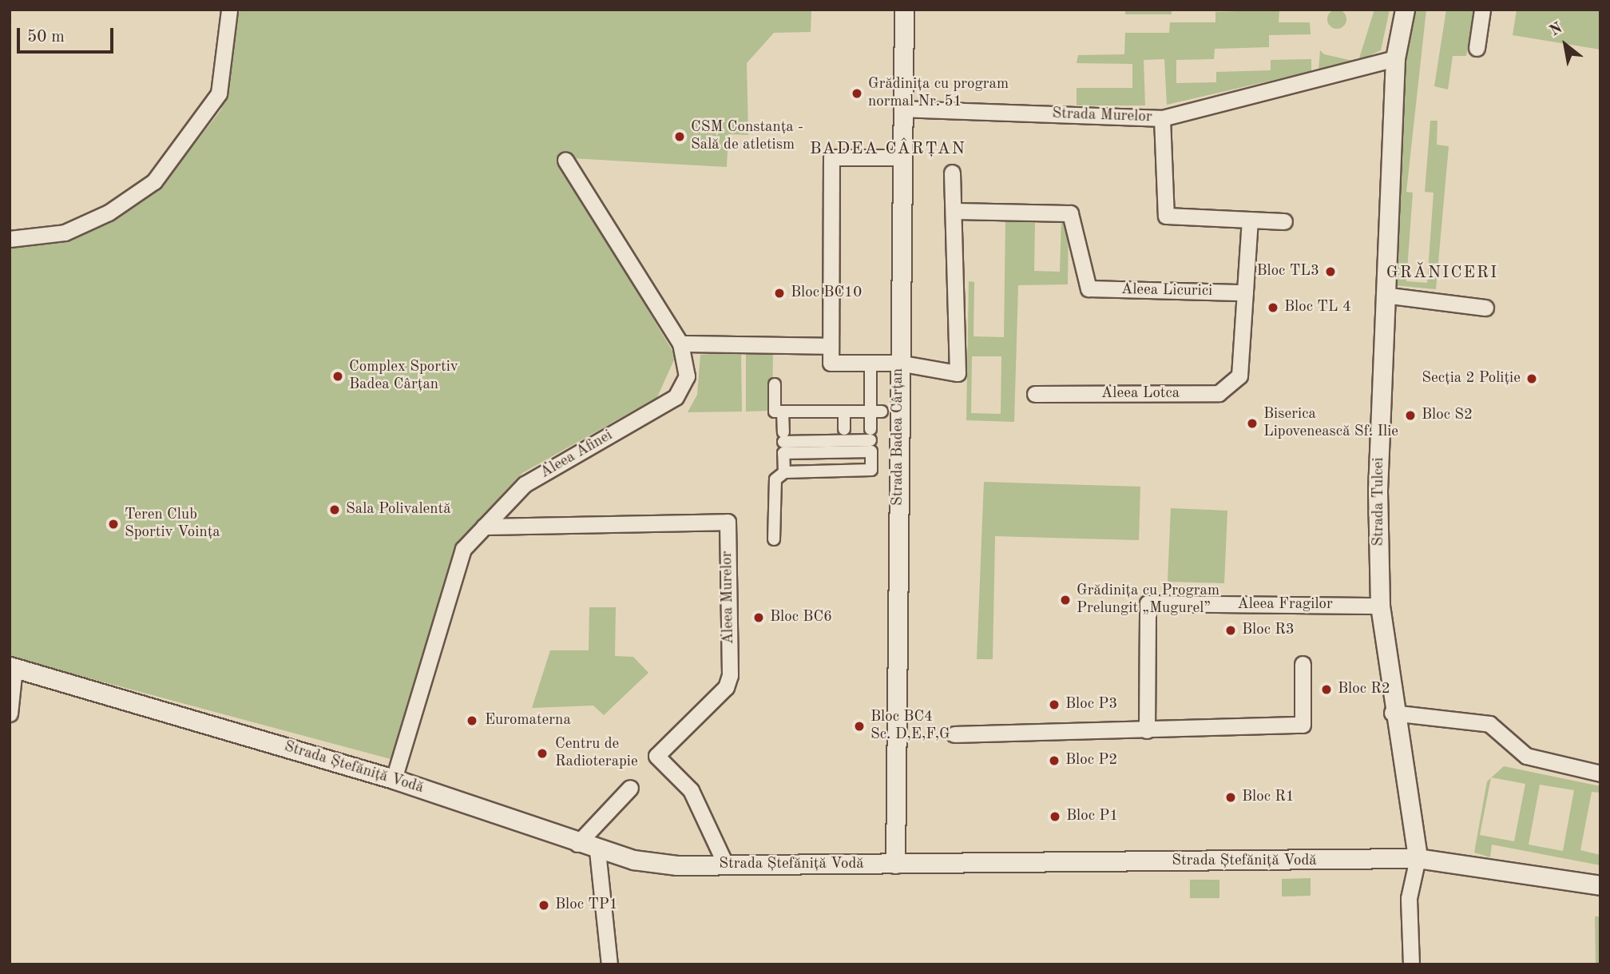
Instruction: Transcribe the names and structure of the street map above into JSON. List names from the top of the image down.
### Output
{
  "streets": {
    "street": [
      "Strada Murelor",
      "Aleea Licurici",
      "Aleea Lotca",
      "Strada Badea Cârțan",
      "Aleea Afinei",
      "Strada Tulcei",
      "Aleea Murelor",
      "Aleea Fragilor",
      "Strada Ștefăniță Vodă"
    ]
  },
  "crossings": [
    ["Strada Murelor", "Strada Badea Cârțan"],
    ["Strada Murelor", "Strada Tulcei"],
    ["Aleea Licurici", "Aleea Lotca"],
    ["Strada Badea Cârțan", "Strada Ștefăniță Vodă"],
    ["Aleea Afinei", "Aleea Murelor"],
    ["Aleea Afinei", "Strada Ștefăniță Vodă"],
    ["Strada Tulcei", "Aleea Fragilor"],
    ["Strada Tulcei", "Strada Ștefăniță Vodă"],
    ["Aleea Murelor", "Strada Ștefăniță Vodă"]
  ],
  "districts": ["BADEA CÂRȚAN", "GRĂNICERI"],
  "places": [
    "Grădinița cu program normal Nr. 51",
    "CSM Constanța - Sală de atletism",
    "Bloc TL3",
    "Bloc BC10",
    "Bloc TL 4",
    "Complex Sportiv Badea Cârțan",
    "Secția 2 Poliție",
    "Bloc S2",
    "Biserica Lipovenească Sf. Ilie",
    "Sala Polivalentă",
    "Teren Club Sportiv Voința",
    "Grădinița cu Program Prelungit „Mugurel”",
    "Bloc BC6",
    "Bloc R3",
    "Bloc R2",
    "Bloc P3",
    "Euromaterna",
    "Bloc BC4 Sc. D,E,F,G",
    "Centru de Radioterapie",
    "Bloc P2",
    "Bloc R1",
    "Bloc P1",
    "Bloc TP1"
  ],
  "scale_bar": "50 m",
  "north": "top left"
}
